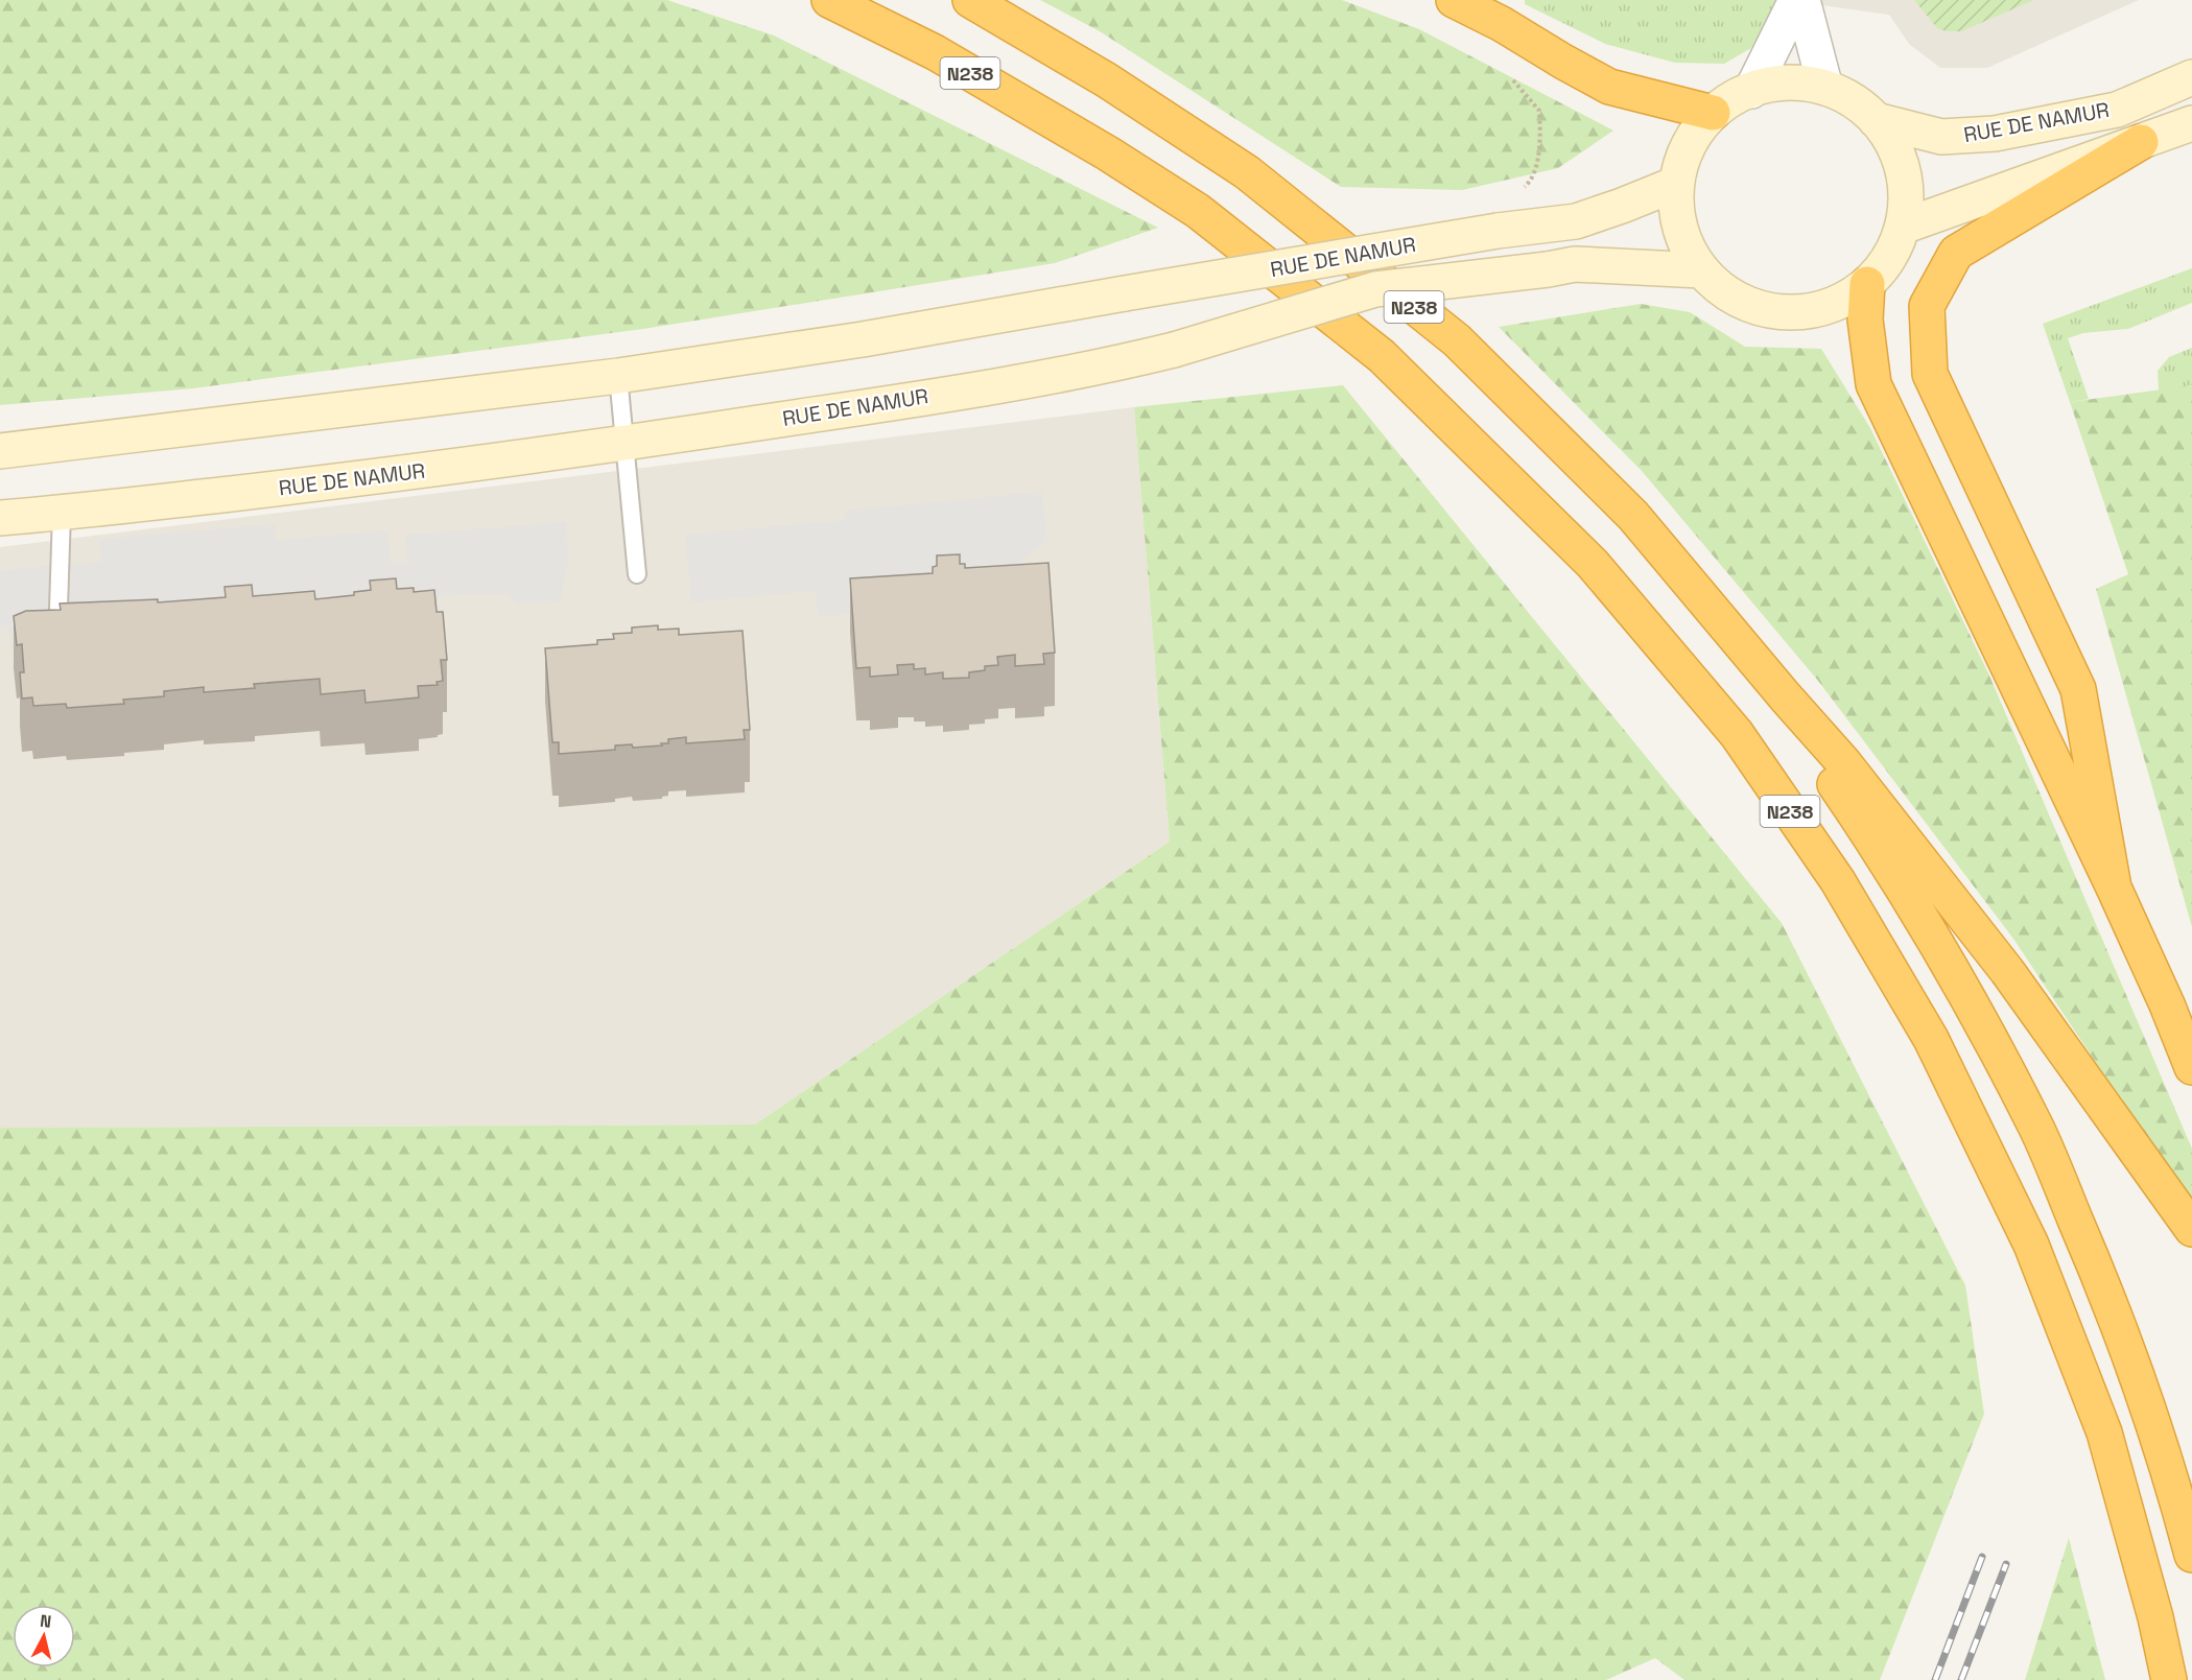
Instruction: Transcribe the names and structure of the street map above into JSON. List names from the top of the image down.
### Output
{
  "streets": {
    "highway": ["N238"],
    "main road": ["RUE DE NAMUR"]
  },
  "north": "top"
}
